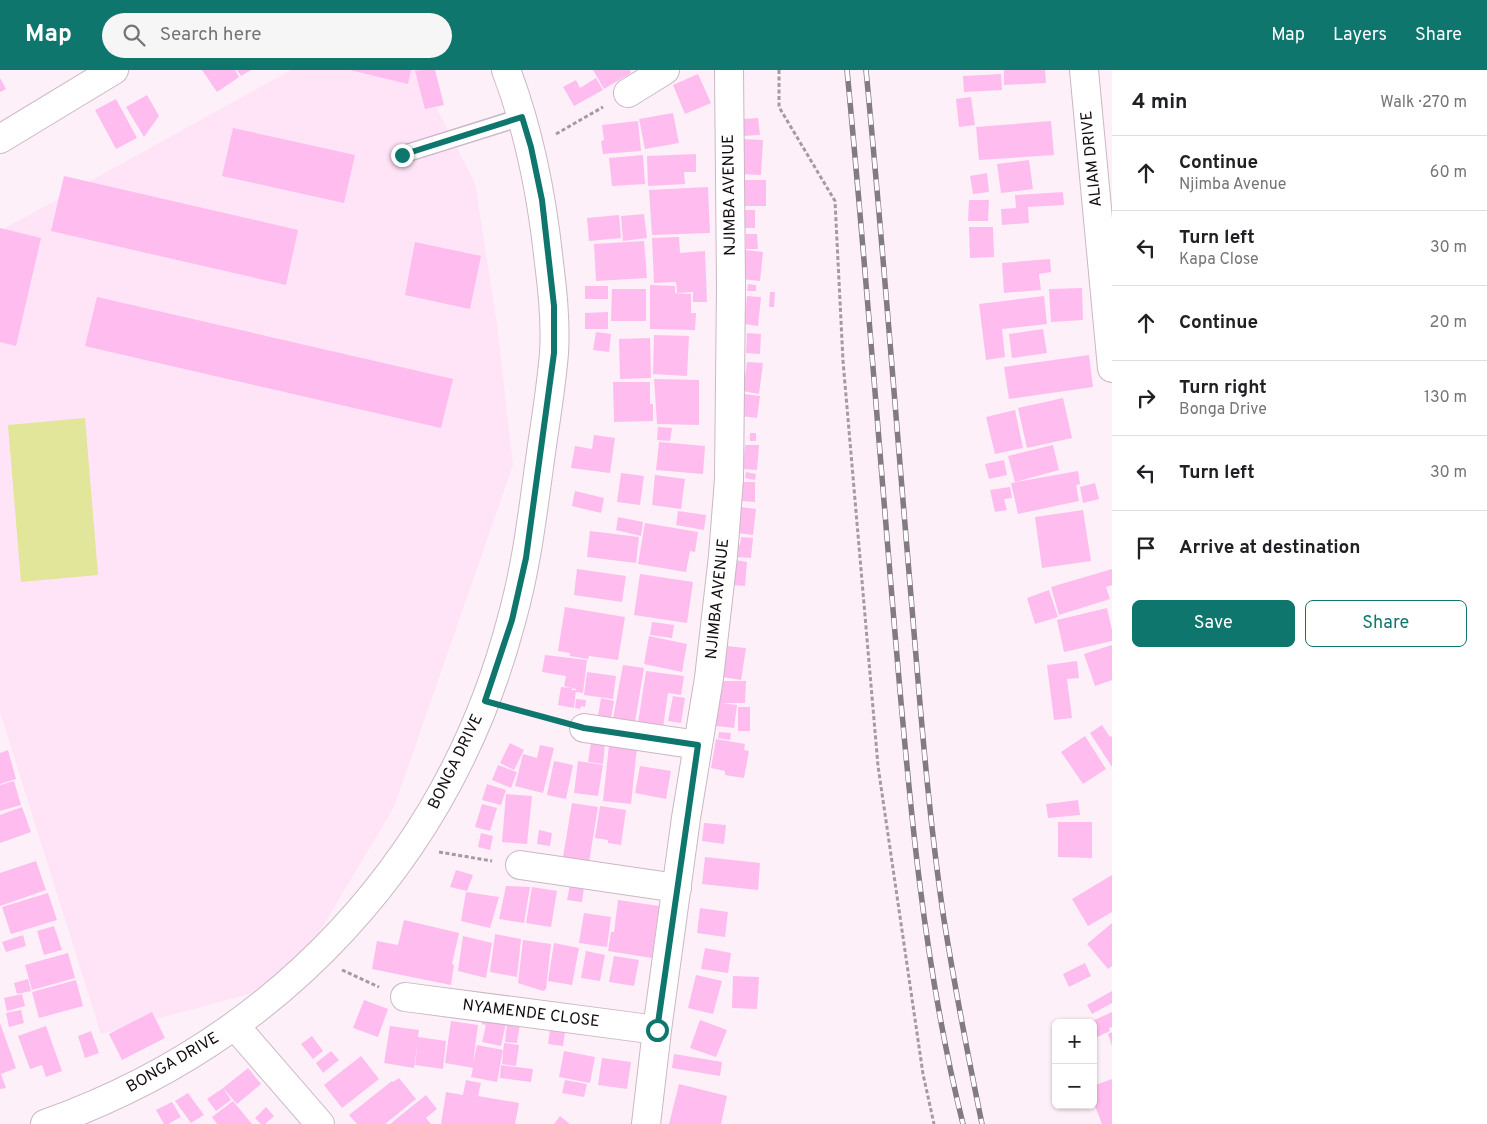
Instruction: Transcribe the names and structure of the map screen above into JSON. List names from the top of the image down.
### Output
{
  "streets": {
    "street": [
      "ALIAM DRIVE",
      "NJIMBA AVENUE",
      "BONGA DRIVE",
      "NYAMENDE CLOSE"
    ]
  },
  "crossings": [
    ["NJIMBA AVENUE", "NYAMENDE CLOSE"]
  ],
  "page": {
    "header": "Map",
    "search": "Search here",
    "nav": ["Map", "Layers", "Share"],
    "heading": ["4 min", "Walk · 270 m"],
    "list": [
      ["Continue", "Njimba Avenue", "60 m"],
      ["Turn left", "Kapa Close", "30 m"],
      ["Continue", "20 m"],
      ["Turn right", "Bonga Drive", "130 m"],
      ["Turn left", "30 m"],
      "Arrive at destination"
    ],
    "buttons": ["Save", "Share"],
    "map_buttons": ["+", "−"]
  }
}
